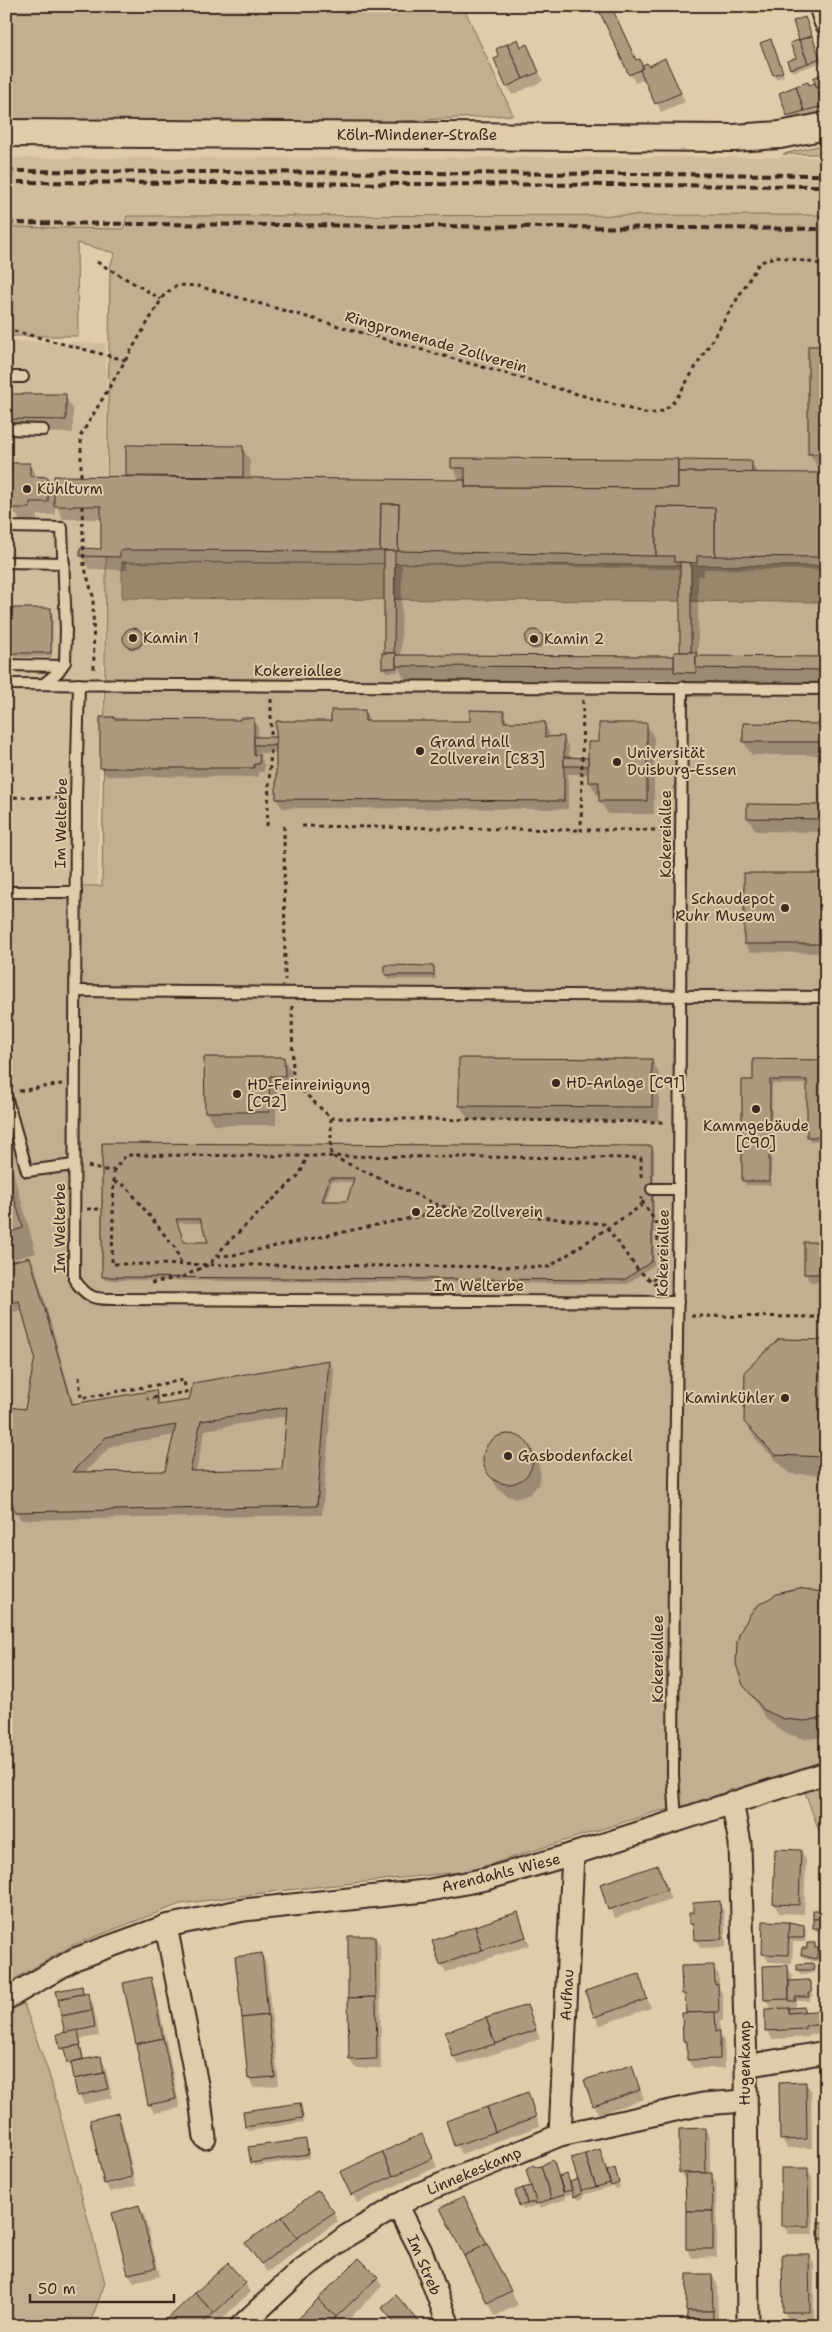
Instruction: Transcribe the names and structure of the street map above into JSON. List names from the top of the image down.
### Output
{
  "streets": {
    "street": [
      "Köln-Mindener-Straße",
      "Arendahls Wiese",
      "Aufhau",
      "Hugenkamp",
      "Linnekeskamp",
      "Im Streb"
    ],
    "lane": ["Kokereiallee", "Im Welterbe"],
    "path": ["Ringpromenade Zollverein"]
  },
  "crossings": [
    ["Kokereiallee", "Im Welterbe"],
    ["Kokereiallee", "Arendahls Wiese"],
    ["Arendahls Wiese", "Aufhau"],
    ["Arendahls Wiese", "Hugenkamp"],
    ["Aufhau", "Linnekeskamp"],
    ["Hugenkamp", "Linnekeskamp"],
    ["Linnekeskamp", "Im Streb"]
  ],
  "places": [
    "Kühlturm",
    "Kamin 1",
    "Kamin 2",
    "Grand Hall Zollverein [C83]",
    "Universität Duisburg-Essen",
    "Schaudepot Ruhr Museum",
    "HD-Anlage [C91]",
    "HD-Feinreinigung [C92]",
    "Kammgebäude [C90]",
    "Zeche Zollverein",
    "Kaminkühler",
    "Gasbodenfackel"
  ],
  "scale_bar": "50 m"
}
